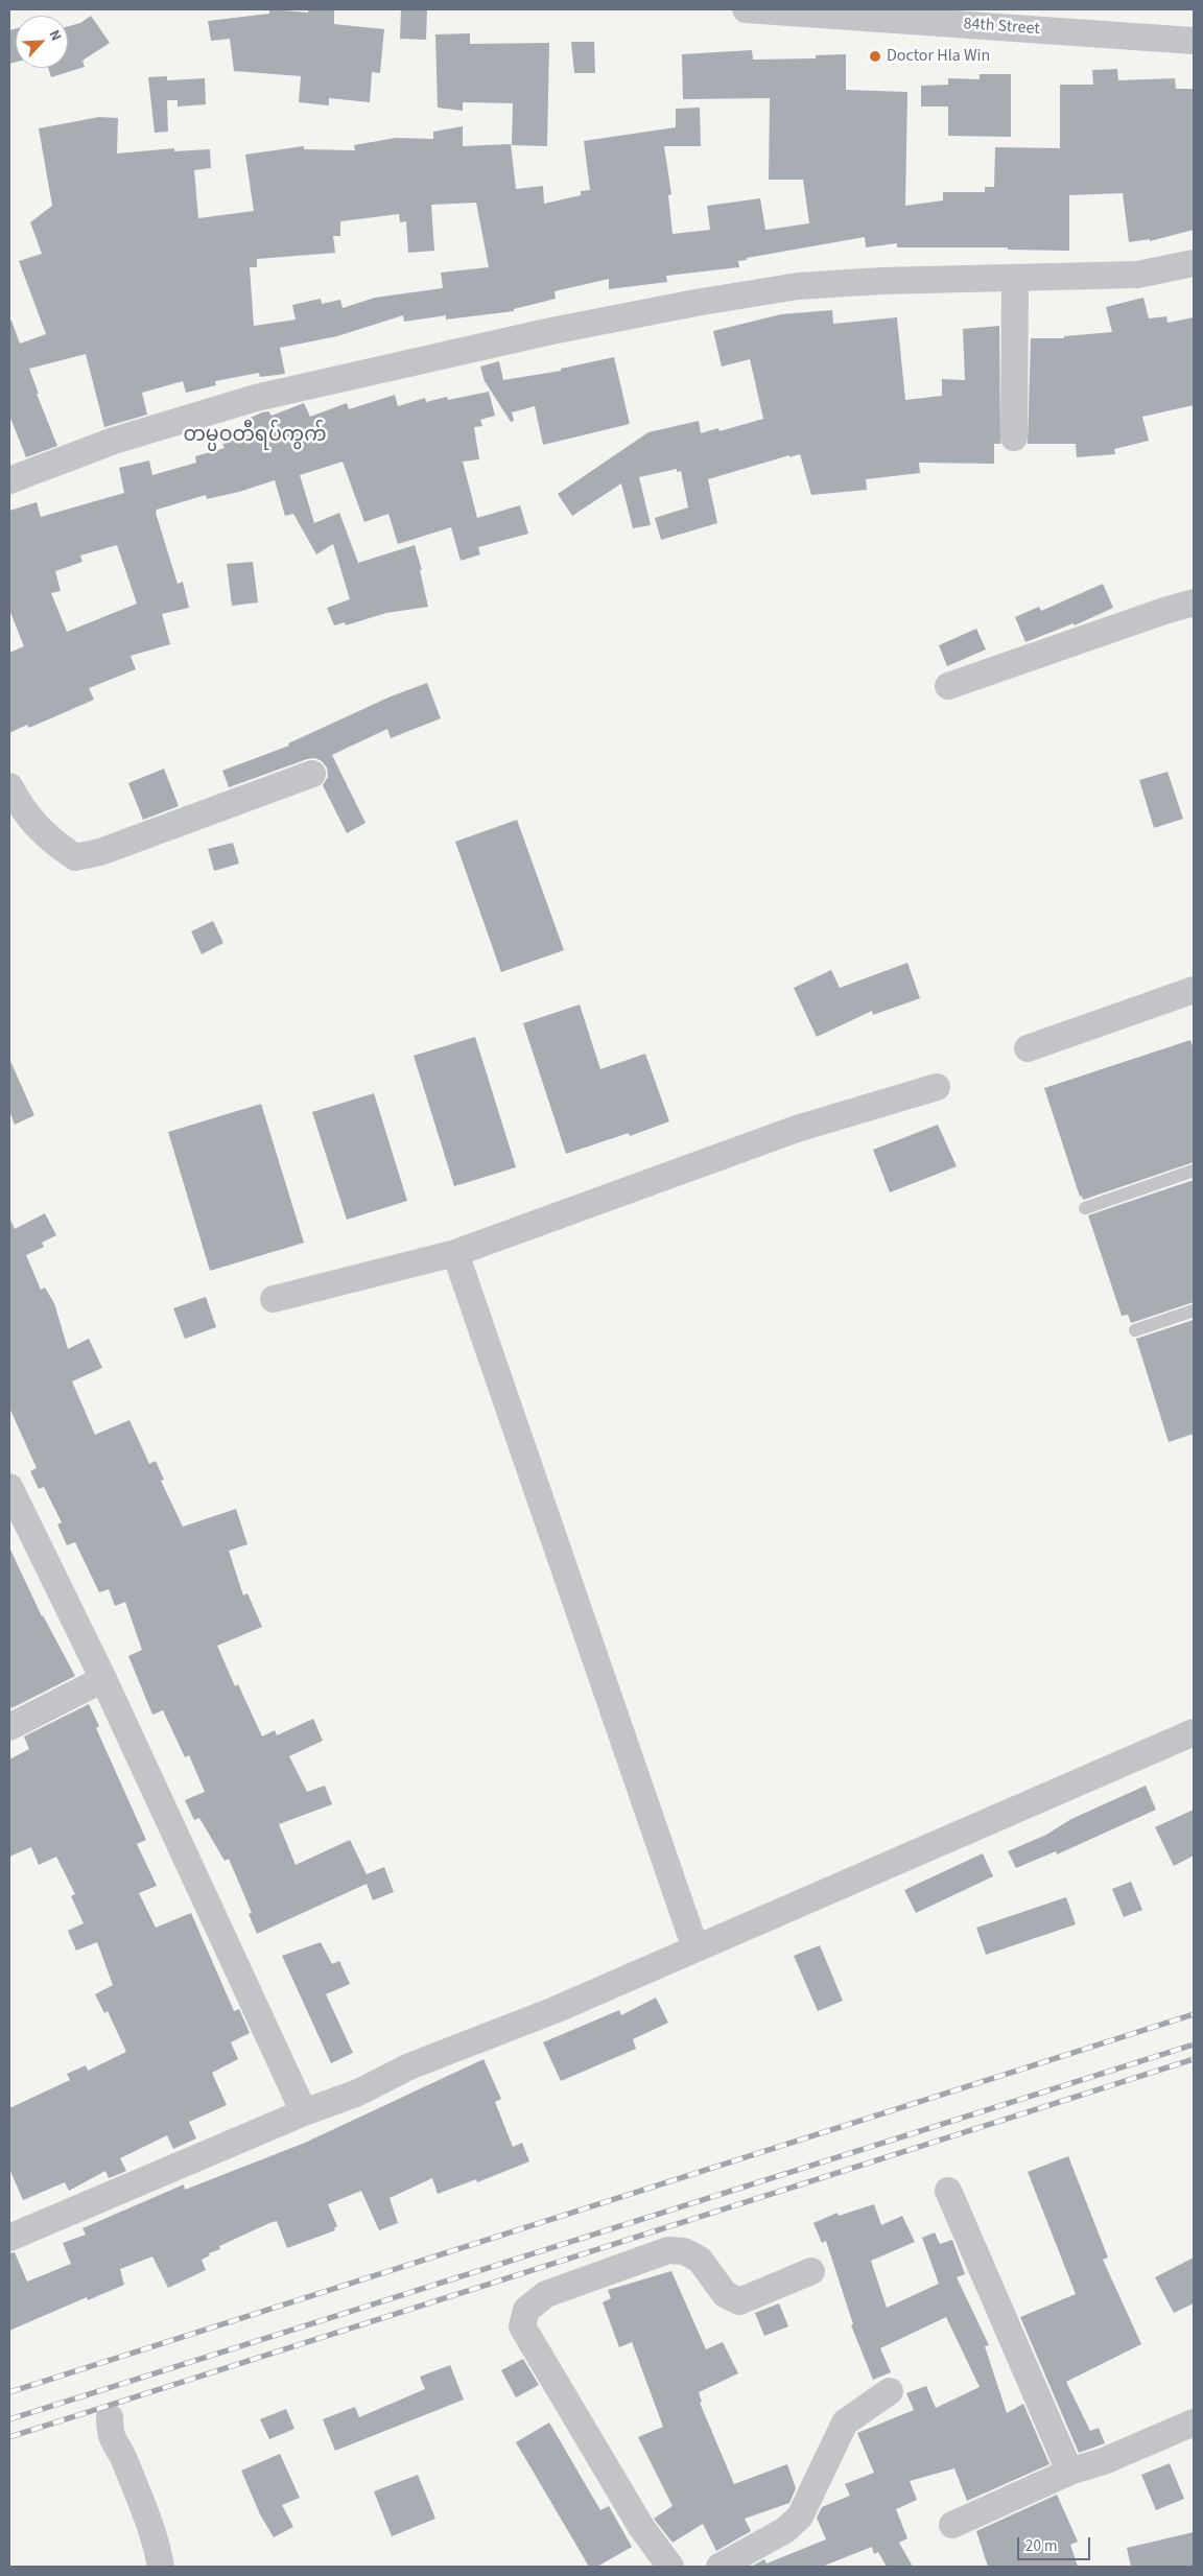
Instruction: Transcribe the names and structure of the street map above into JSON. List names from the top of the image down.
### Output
{
  "streets": {
    "street": ["84th Street"]
  },
  "districts": ["တမ္ပဝတီရပ်ကွက်"],
  "places": ["Doctor Hla Win"],
  "scale_bar": "20 m",
  "north": "top right"
}
